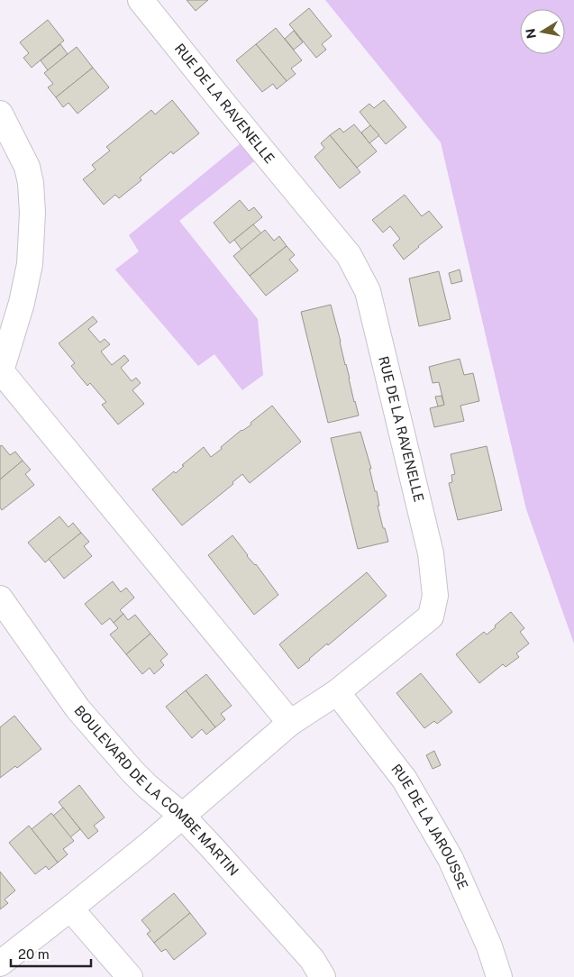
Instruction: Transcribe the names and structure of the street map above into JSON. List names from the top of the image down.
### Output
{
  "streets": {
    "street": ["RUE DE LA RAVENELLE", "BOULEVARD DE LA COMBE MARTIN", "RUE DE LA JAROUSSE"]
  },
  "crossings": [
    ["RUE DE LA RAVENELLE", "BOULEVARD DE LA COMBE MARTIN"],
    ["RUE DE LA RAVENELLE", "RUE DE LA JAROUSSE"]
  ],
  "scale_bar": "20 m",
  "north": "left"
}
